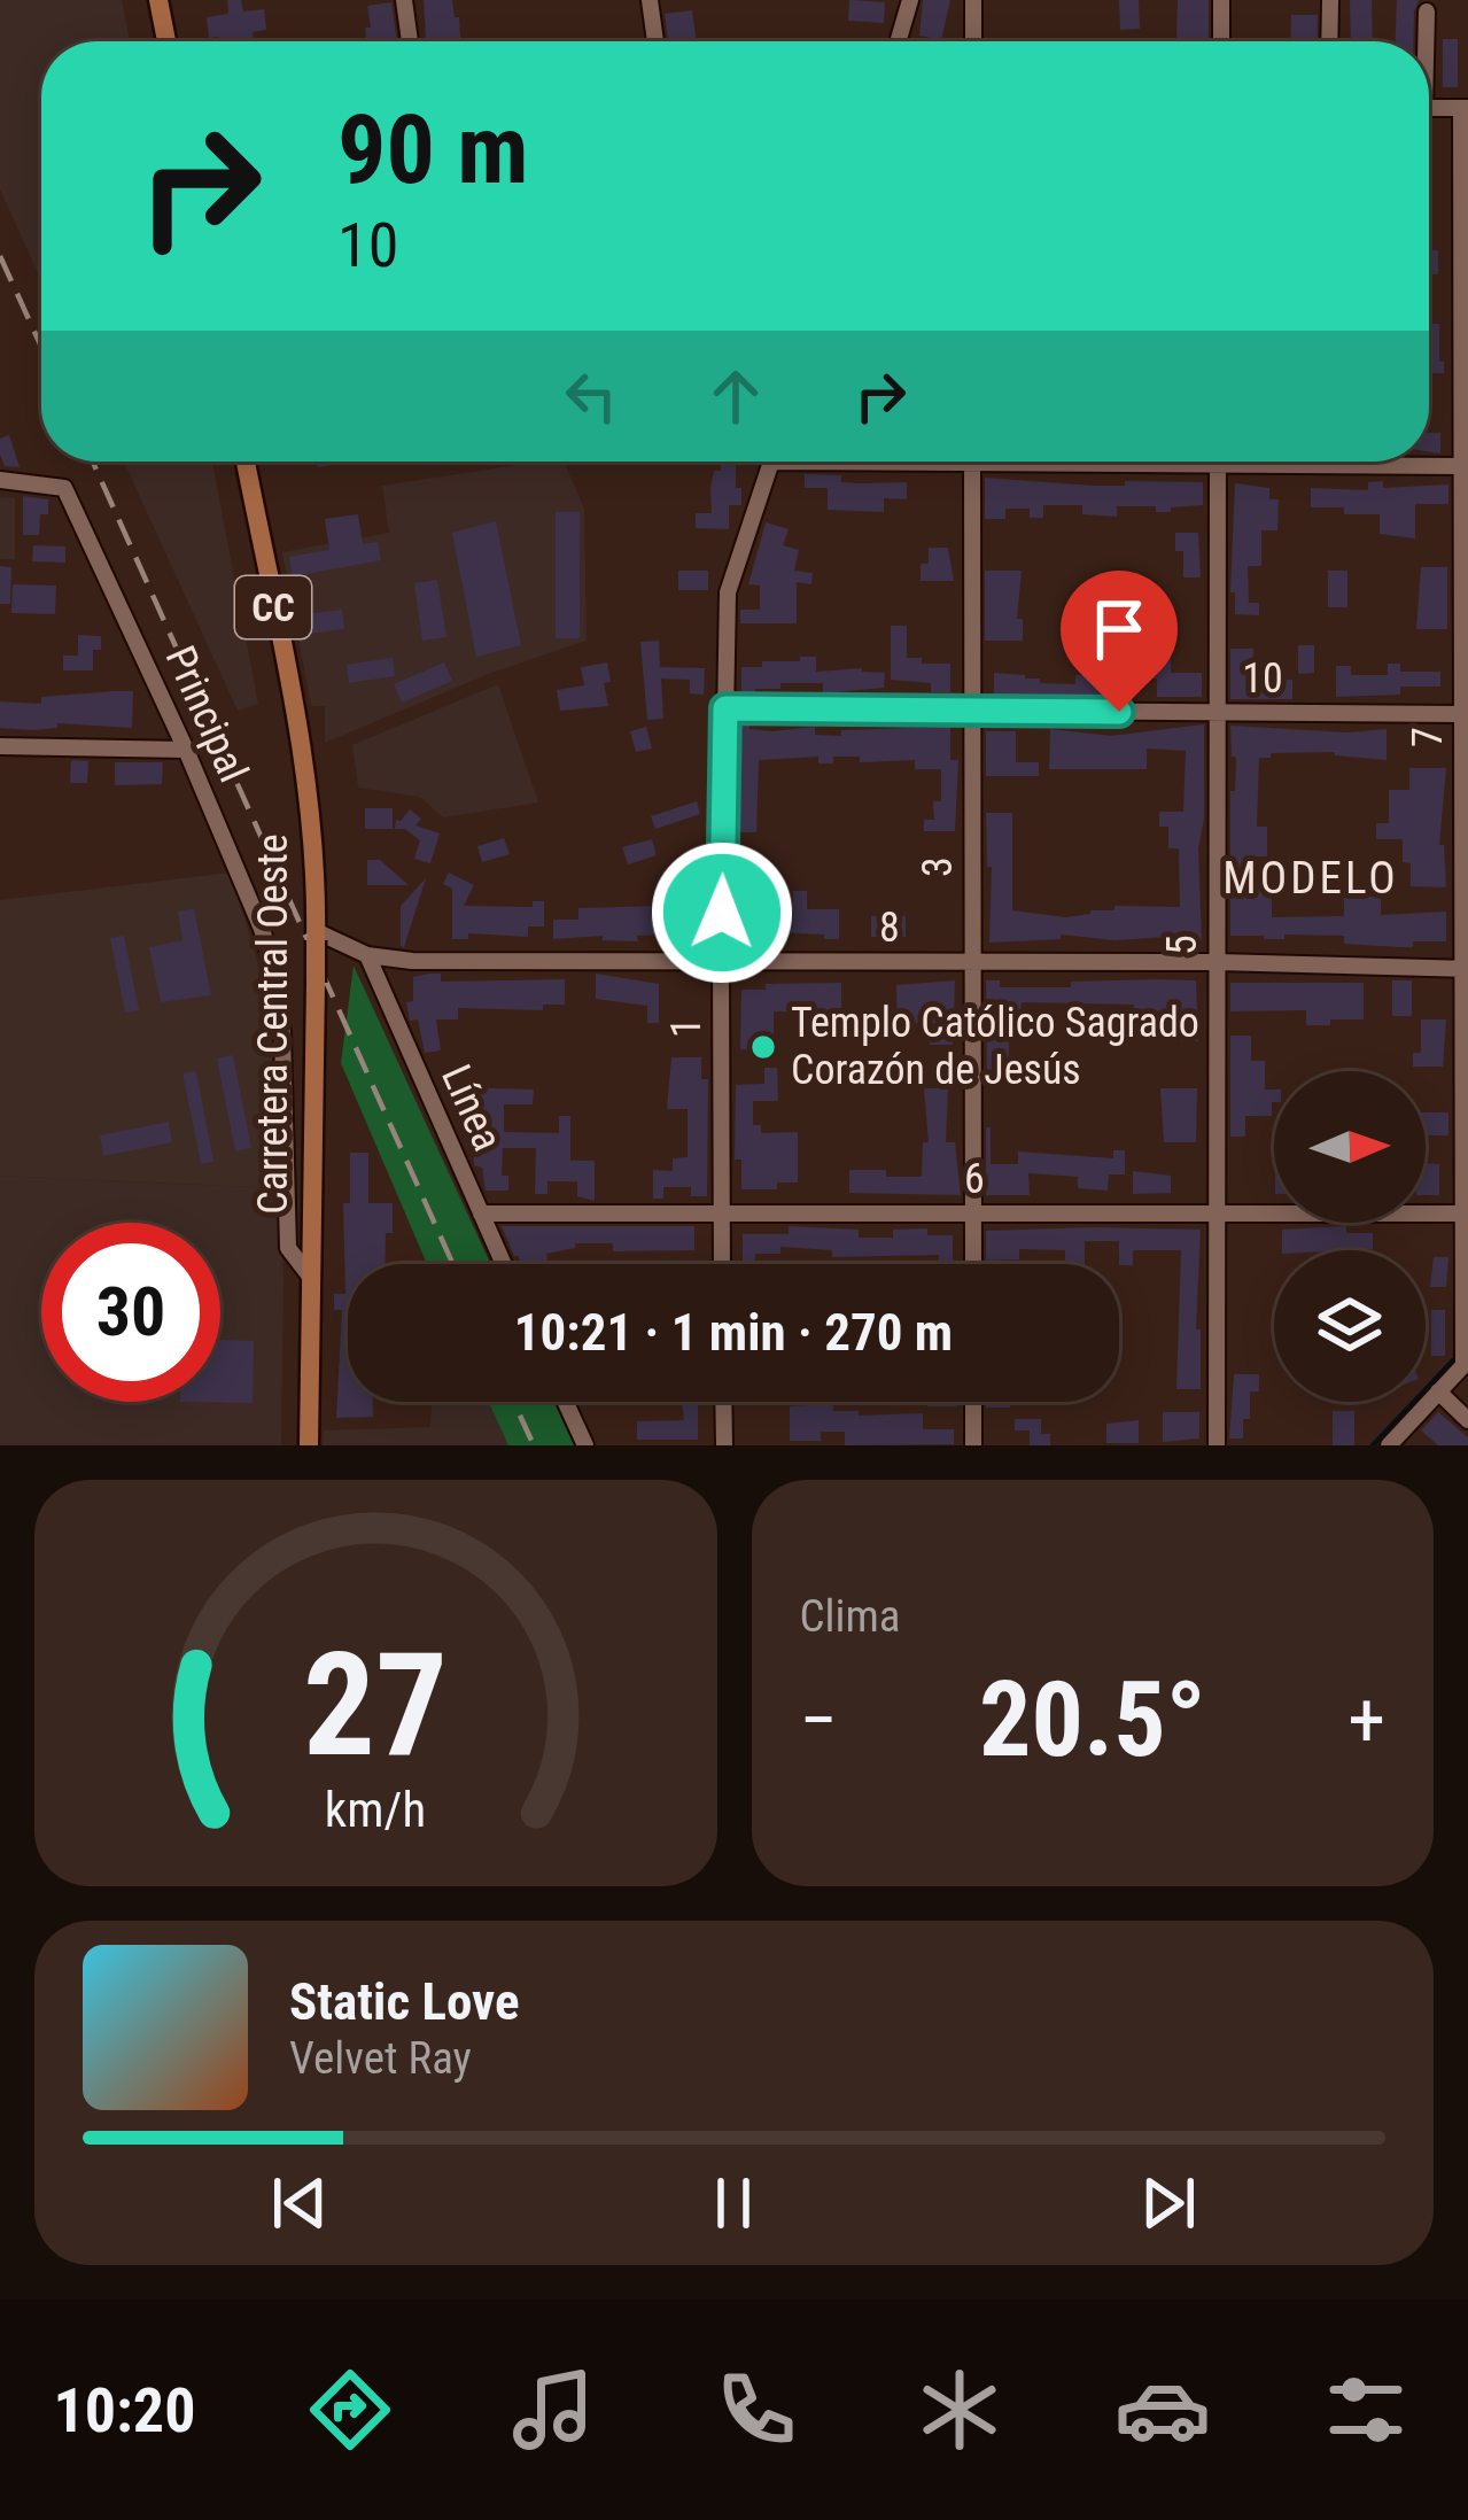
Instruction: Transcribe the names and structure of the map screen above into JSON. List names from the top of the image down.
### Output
{
  "streets": {
    "main road": ["CC", "Carretera Central Oeste"],
    "street": [
      "10",
      "Principal",
      "7",
      "3",
      "8",
      "5",
      "1",
      "Línea",
      "6"
    ]
  },
  "crossings": [
    ["10", "7"],
    ["10", "3"],
    ["10", "5"],
    ["10", "1"],
    ["Principal", "Carretera Central Oeste"],
    ["7", "8"],
    ["7", "6"],
    ["3", "8"],
    ["3", "6"],
    ["8", "5"],
    ["8", "Carretera Central Oeste"],
    ["8", "1"],
    ["8", "Línea"],
    ["5", "6"],
    ["1", "6"],
    ["Línea", "6"]
  ],
  "districts": ["MODELO"],
  "places": ["Templo Católico Sagrado Corazón de Jesús"],
  "north": "right",
  "page": {
    "turn": ["90 m", "10"],
    "limit": "30",
    "trip": "10:21 · 1 min · 270 m",
    "tile": "Clima",
    "heat": ["−", "20.5°", "+"],
    "song": ["Static Love", "Velvet Ray"],
    "tabs": "10:20",
    "gauge": ["27", "km/h"]
  }
}
